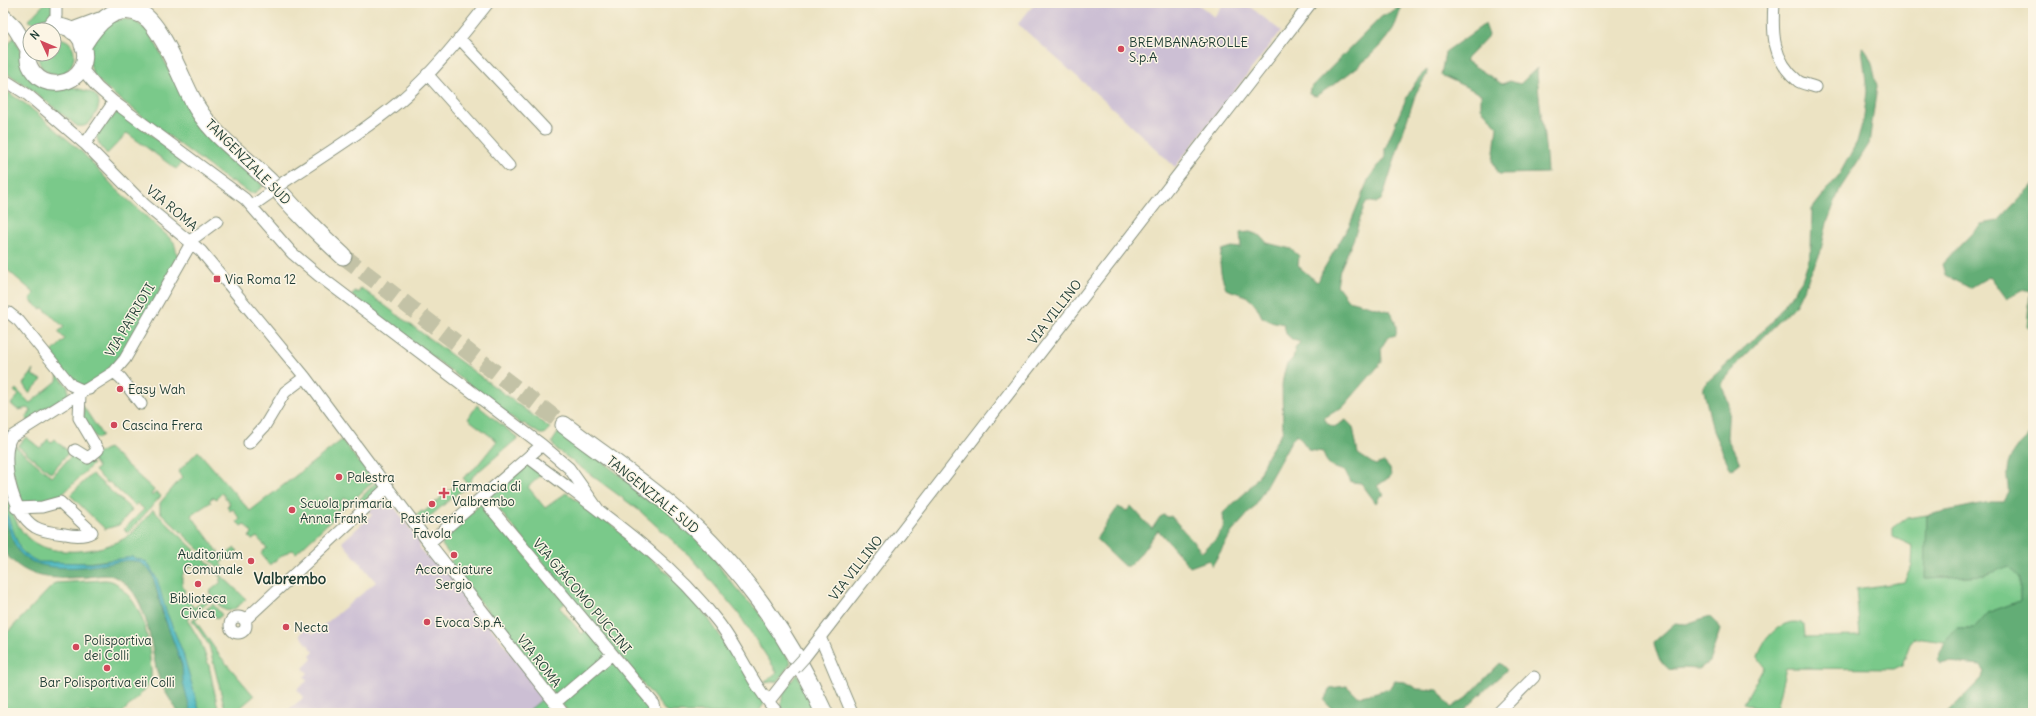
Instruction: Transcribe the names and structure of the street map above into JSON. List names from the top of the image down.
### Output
{
  "streets": {
    "highway": ["TANGENZIALE SUD"],
    "street": [
      "VIA ROMA",
      "VIA VILLINO",
      "VIA PATRIOTI",
      "VIA GIACOMO PUCCINI"
    ]
  },
  "crossings": [
    ["VIA ROMA", "VIA PATRIOTI"]
  ],
  "districts": ["Valbrembo"],
  "places": {
    "other": [
      "BREMBANA&ROLLE S.p.A",
      "Easy Wah",
      "Cascina Frera",
      "Palestra",
      "Pasticceria Favola",
      "Scuola primaria Anna Frank",
      "Acconciature Sergio",
      "Auditorium Comunale",
      "Biblioteca Civica",
      "Evoca S.p.A.",
      "Necta",
      "Polisportiva dei Colli",
      "Bar Polisportiva eii Colli"
    ],
    "transit": ["Via Roma 12"],
    "health": ["Farmacia di Valbrembo"]
  },
  "north": "top left"
}
